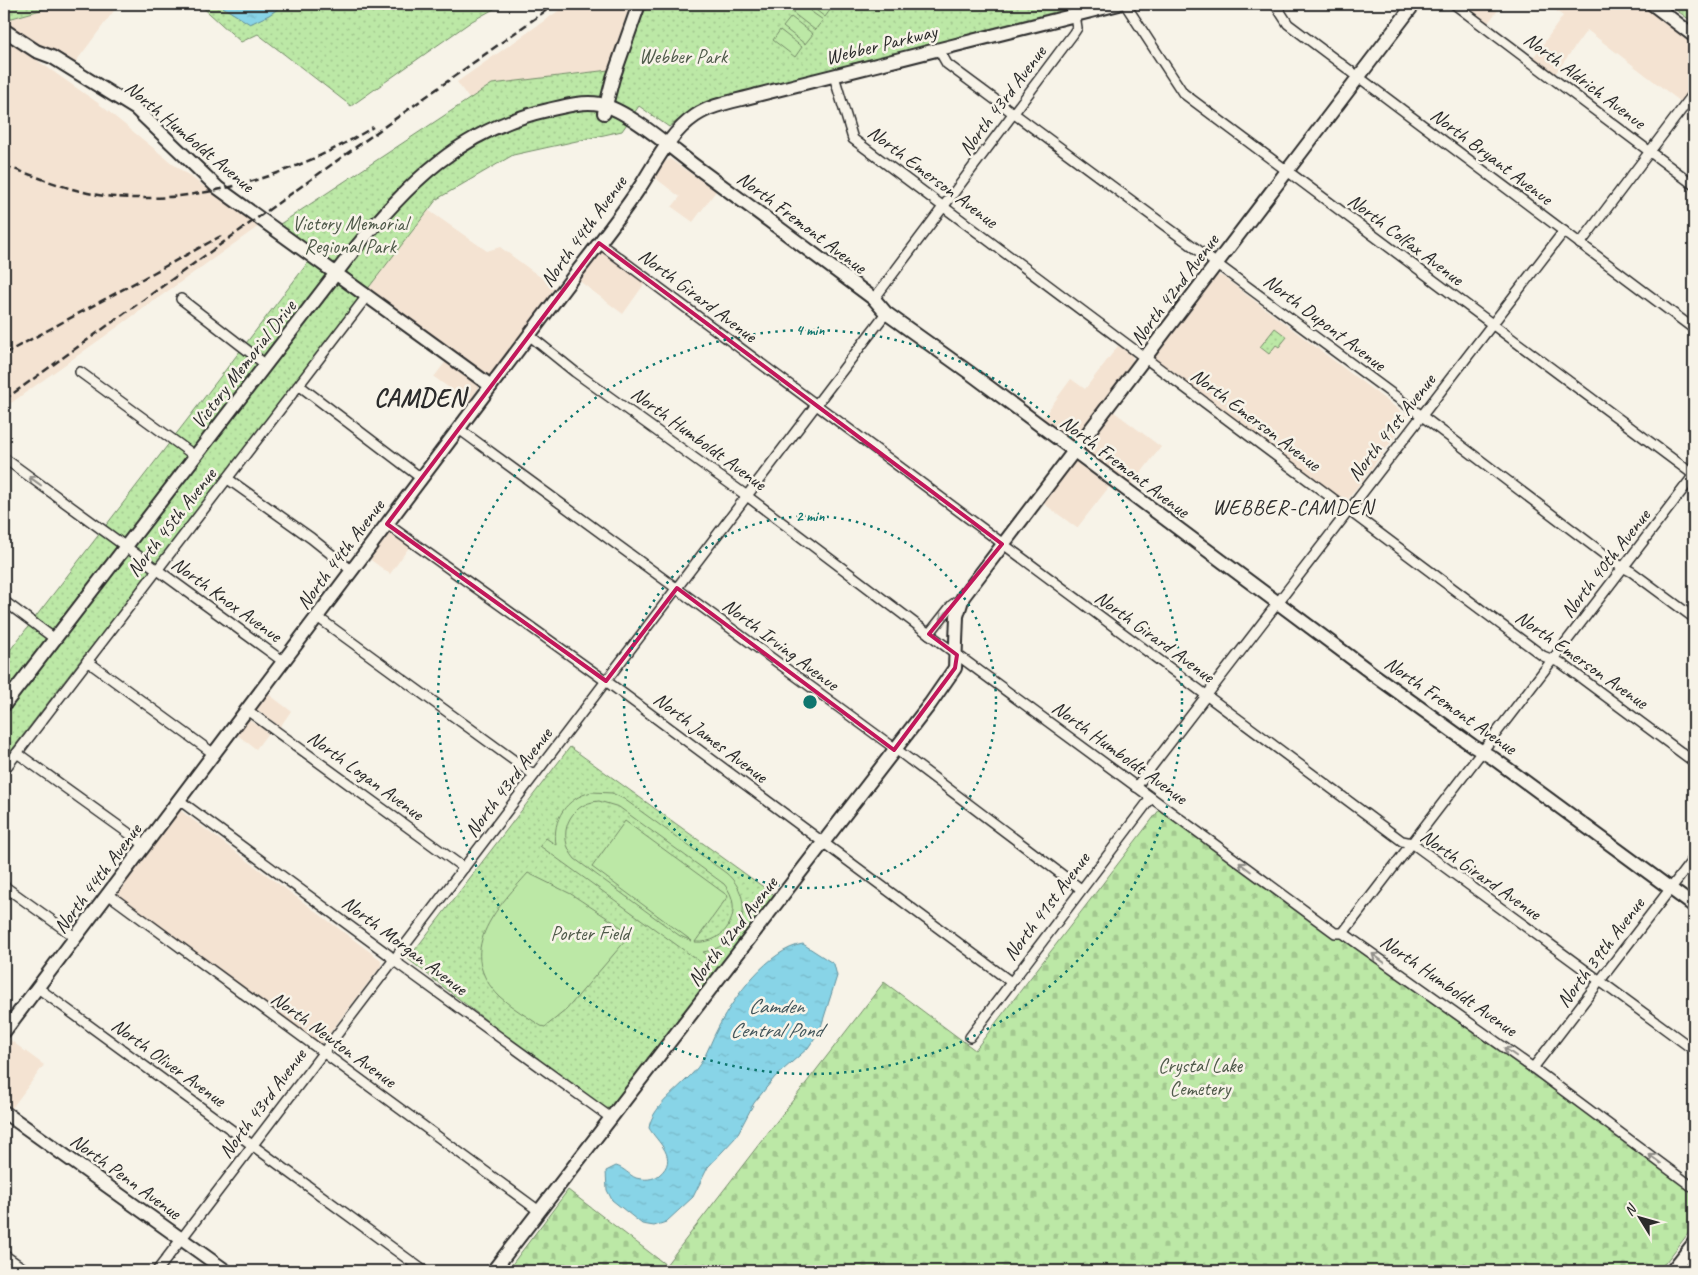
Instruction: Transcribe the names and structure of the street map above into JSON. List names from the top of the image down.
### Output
{
  "streets": {
    "street": [
      "Webber Parkway",
      "North Aldrich Avenue",
      "North 43rd Avenue",
      "North Humboldt Avenue",
      "North Bryant Avenue",
      "North Emerson Avenue",
      "North Fremont Avenue",
      "North 44th Avenue",
      "North Colfax Avenue",
      "North 42nd Avenue",
      "North Girard Avenue",
      "North Dupont Avenue",
      "Victory Memorial Drive",
      "North 41st Avenue",
      "North 45th Avenue",
      "North 40th Avenue",
      "North Knox Avenue",
      "North Irving Avenue",
      "North James Avenue",
      "North Logan Avenue",
      "North Morgan Avenue",
      "North 39th Avenue",
      "North Newton Avenue",
      "North Oliver Avenue",
      "North Penn Avenue"
    ]
  },
  "crossings": [
    ["Webber Parkway", "North 43rd Avenue"],
    ["Webber Parkway", "North Emerson Avenue"],
    ["Webber Parkway", "North 44th Avenue"],
    ["Webber Parkway", "North Dupont Avenue"],
    ["North 43rd Avenue", "North Humboldt Avenue"],
    ["North 43rd Avenue", "North Emerson Avenue"],
    ["North 43rd Avenue", "North Fremont Avenue"],
    ["North 43rd Avenue", "North Girard Avenue"],
    ["North 43rd Avenue", "North Dupont Avenue"],
    ["North 43rd Avenue", "North Irving Avenue"],
    ["North 43rd Avenue", "North James Avenue"],
    ["North 43rd Avenue", "North Logan Avenue"],
    ["North 43rd Avenue", "North Morgan Avenue"],
    ["North 43rd Avenue", "North Newton Avenue"],
    ["North 43rd Avenue", "North Oliver Avenue"],
    ["North 43rd Avenue", "North Penn Avenue"],
    ["North Humboldt Avenue", "North 44th Avenue"],
    ["North Humboldt Avenue", "North 42nd Avenue"],
    ["North Humboldt Avenue", "Victory Memorial Drive"],
    ["North Humboldt Avenue", "North 41st Avenue"],
    ["North Humboldt Avenue", "North 45th Avenue"],
    ["North Humboldt Avenue", "North 40th Avenue"],
    ["North Humboldt Avenue", "North 39th Avenue"],
    ["North Bryant Avenue", "North 42nd Avenue"],
    ["North Bryant Avenue", "North 41st Avenue"],
    ["North Emerson Avenue", "North 42nd Avenue"],
    ["North Emerson Avenue", "North 41st Avenue"],
    ["North Emerson Avenue", "North 40th Avenue"],
    ["North Fremont Avenue", "North 44th Avenue"],
    ["North Fremont Avenue", "North 42nd Avenue"],
    ["North Fremont Avenue", "Victory Memorial Drive"],
    ["North Fremont Avenue", "North 41st Avenue"],
    ["North Fremont Avenue", "North 40th Avenue"],
    ["North Fremont Avenue", "North 39th Avenue"],
    ["North 44th Avenue", "North Girard Avenue"],
    ["North 44th Avenue", "North Knox Avenue"],
    ["North 44th Avenue", "North Irving Avenue"],
    ["North 44th Avenue", "North James Avenue"],
    ["North 44th Avenue", "North Logan Avenue"],
    ["North 44th Avenue", "North Morgan Avenue"],
    ["North 44th Avenue", "North Newton Avenue"],
    ["North 44th Avenue", "North Oliver Avenue"],
    ["North Colfax Avenue", "North 42nd Avenue"],
    ["North Colfax Avenue", "North 41st Avenue"],
    ["North Colfax Avenue", "North 40th Avenue"],
    ["North 42nd Avenue", "North Girard Avenue"],
    ["North 42nd Avenue", "North Dupont Avenue"],
    ["North 42nd Avenue", "North Irving Avenue"],
    ["North 42nd Avenue", "North James Avenue"],
    ["North 42nd Avenue", "North Morgan Avenue"],
    ["North 42nd Avenue", "North Newton Avenue"],
    ["North Girard Avenue", "North 41st Avenue"],
    ["North Girard Avenue", "North 40th Avenue"],
    ["North Girard Avenue", "North 39th Avenue"],
    ["North Dupont Avenue", "North 41st Avenue"],
    ["North Dupont Avenue", "North 40th Avenue"],
    ["Victory Memorial Drive", "North Knox Avenue"],
    ["North 41st Avenue", "North Irving Avenue"],
    ["North 41st Avenue", "North James Avenue"],
    ["North 45th Avenue", "North Knox Avenue"]
  ],
  "one_way": ["North Knox Avenue"],
  "districts": ["CAMDEN", "WEBBER-CAMDEN"],
  "water": ["Camden Central Pond"],
  "parks": [
    "Webber Park",
    "Victory Memorial Regional Park",
    "Porter Field",
    "Crystal Lake Cemetery"
  ],
  "north": "top left",
  "rings": ["4 min", "2 min"]
}
